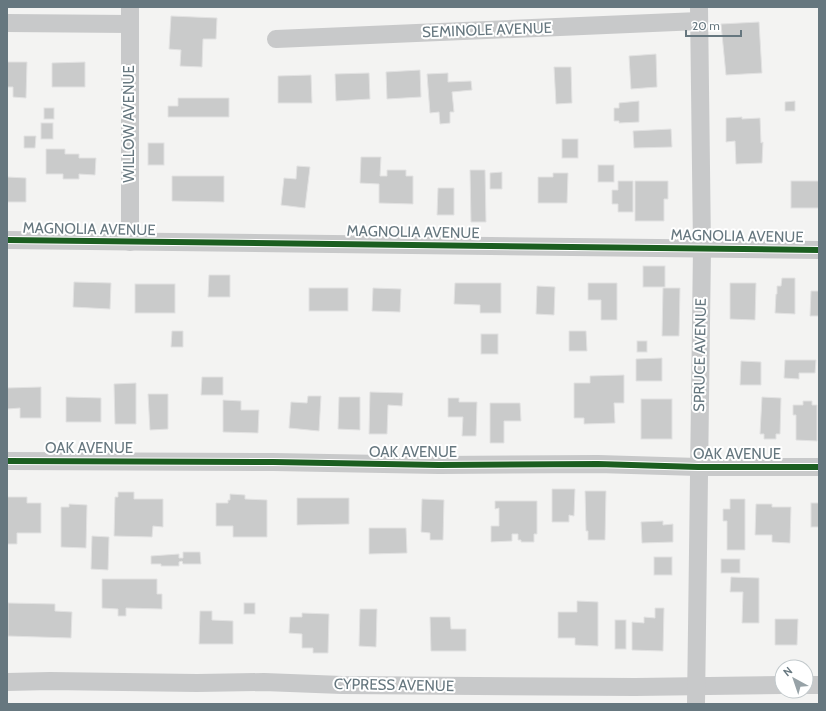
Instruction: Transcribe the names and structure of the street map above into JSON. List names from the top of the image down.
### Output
{
  "streets": {
    "street": [
      "SEMINOLE AVENUE",
      "WILLOW AVENUE",
      "MAGNOLIA AVENUE",
      "SPRUCE AVENUE",
      "OAK AVENUE",
      "CYPRESS AVENUE"
    ]
  },
  "crossings": [
    ["SEMINOLE AVENUE", "SPRUCE AVENUE"],
    ["WILLOW AVENUE", "MAGNOLIA AVENUE"],
    ["MAGNOLIA AVENUE", "SPRUCE AVENUE"],
    ["SPRUCE AVENUE", "OAK AVENUE"],
    ["SPRUCE AVENUE", "CYPRESS AVENUE"]
  ],
  "scale_bar": "20 m",
  "north": "top left"
}
